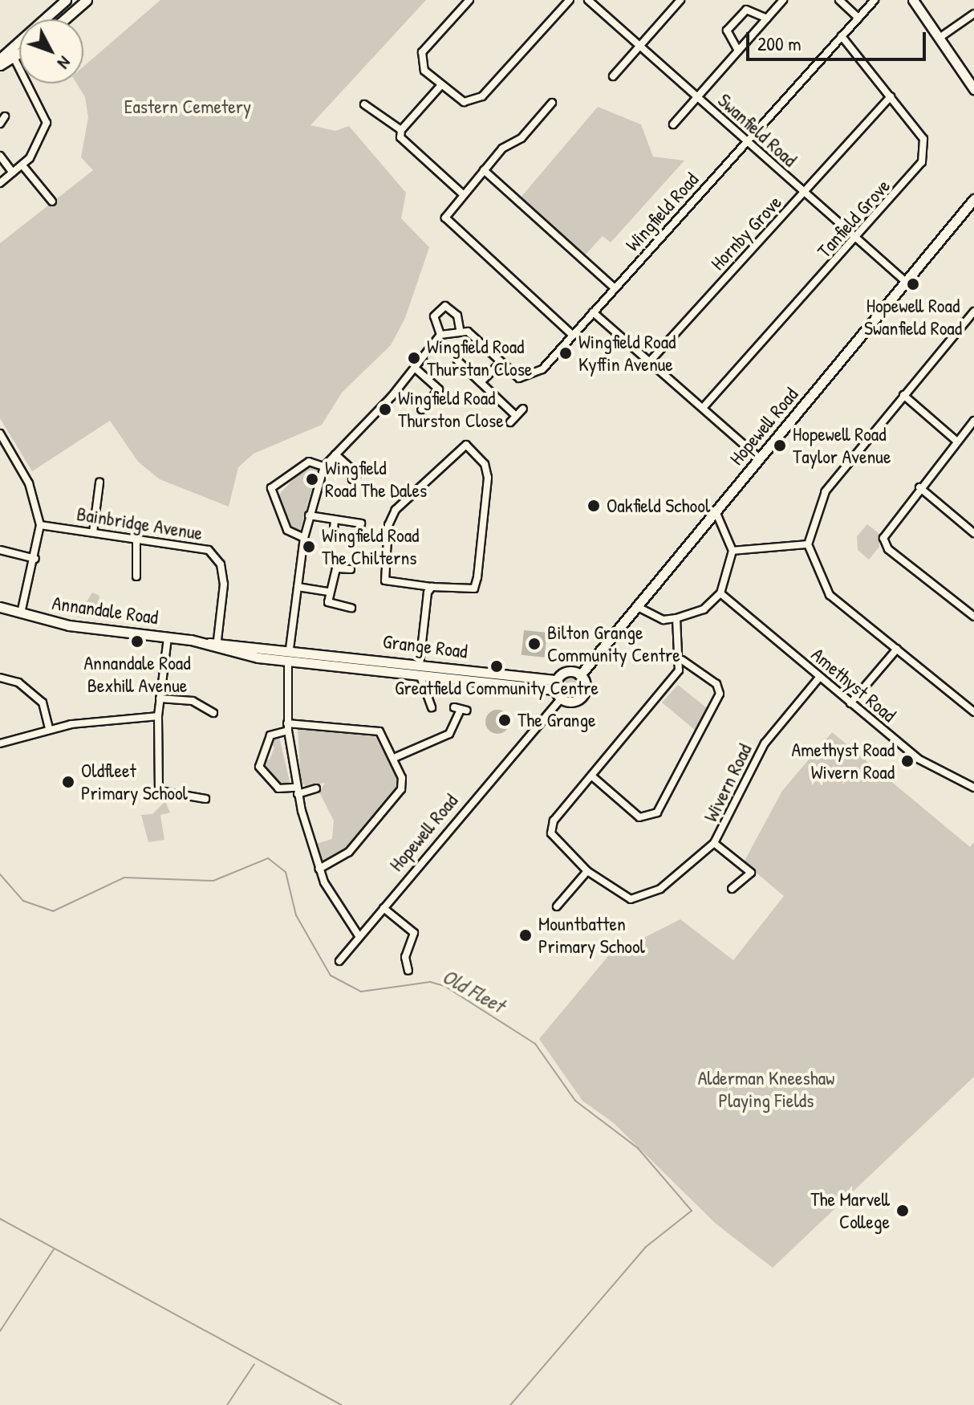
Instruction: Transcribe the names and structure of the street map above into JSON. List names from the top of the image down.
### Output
{
  "streets": {
    "street": [
      "Swanfield Road",
      "Wingfield Road",
      "Tanfield Grove",
      "Hornby Grove",
      "Hopewell Road",
      "Bainbridge Avenue",
      "Annandale Road",
      "Grange Road",
      "Amethyst Road",
      "Wivern Road"
    ]
  },
  "crossings": [
    ["Swanfield Road", "Wingfield Road"],
    ["Swanfield Road", "Tanfield Grove"],
    ["Swanfield Road", "Hornby Grove"],
    ["Swanfield Road", "Hopewell Road"],
    ["Wingfield Road", "Tanfield Grove"],
    ["Tanfield Grove", "Hornby Grove"],
    ["Hopewell Road", "Grange Road"],
    ["Bainbridge Avenue", "Annandale Road"],
    ["Annandale Road", "Grange Road"],
    ["Amethyst Road", "Wivern Road"]
  ],
  "water": ["Old Fleet"],
  "parks": ["Eastern Cemetery", "Alderman Kneeshaw Playing Fields"],
  "places": [
    "Hopewell Road Swanfield Road",
    "Wingfield Road Kyffin Avenue",
    "Wingfield Road Thurstan Close",
    "Wingfield Road Thurston Close",
    "Hopewell Road Taylor Avenue",
    "Wingfield Road The Dales",
    "Oakfield School",
    "Wingfield Road The Chilterns",
    "Annandale Road Bexhill Avenue",
    "Bilton Grange Community Centre",
    "Greatfield Community Centre",
    "The Grange",
    "Amethyst Road Wivern Road",
    "Oldfleet Primary School",
    "Mountbatten Primary School",
    "The Marvell College"
  ],
  "scale_bar": "200 m",
  "north": "bottom right"
}
